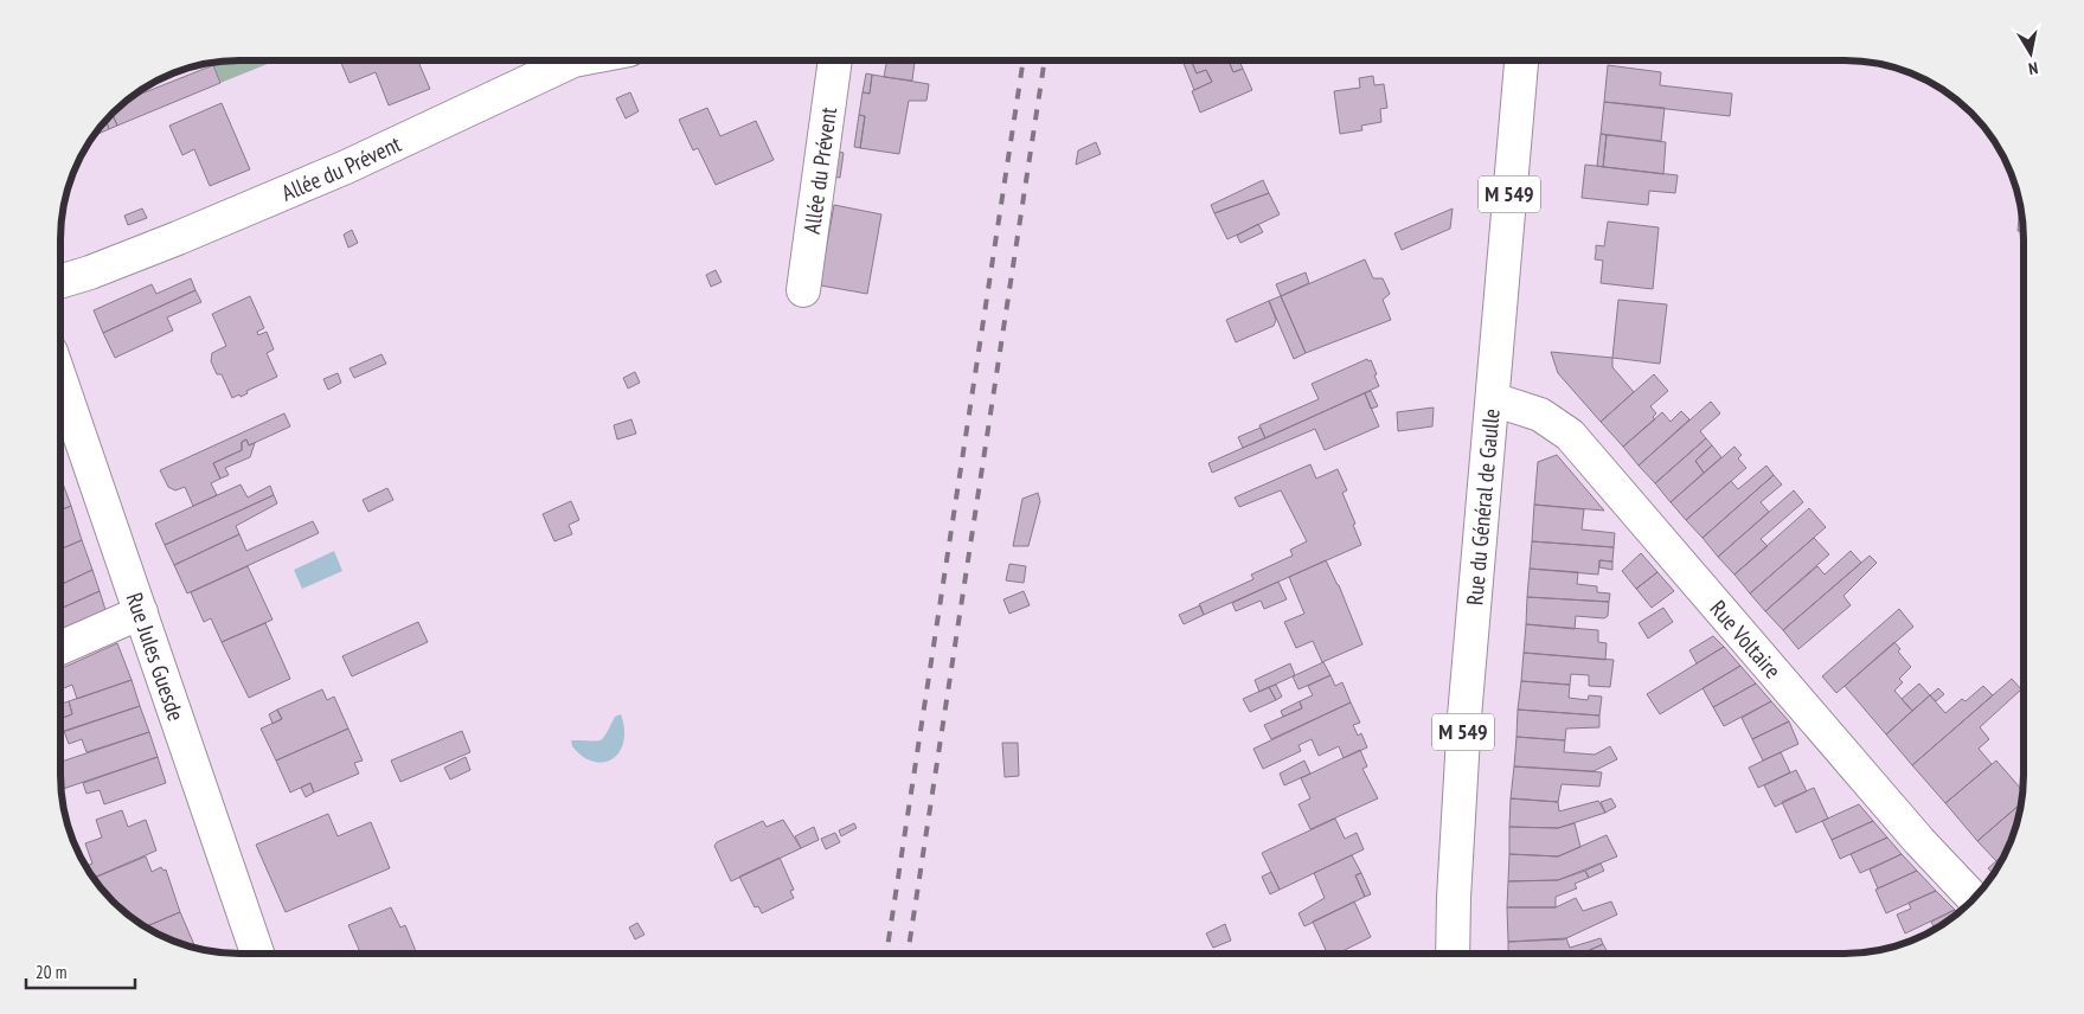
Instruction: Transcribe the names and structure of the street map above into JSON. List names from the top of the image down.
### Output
{
  "streets": {
    "street": [
      "Allée du Prévent",
      "M 549",
      "Rue du Général de Gaulle",
      "Rue Voltaire",
      "Rue Jules Guesde"
    ]
  },
  "crossings": [
    ["Rue du Général de Gaulle", "Rue Voltaire"]
  ],
  "scale_bar": "20 m",
  "north": "bottom"
}
